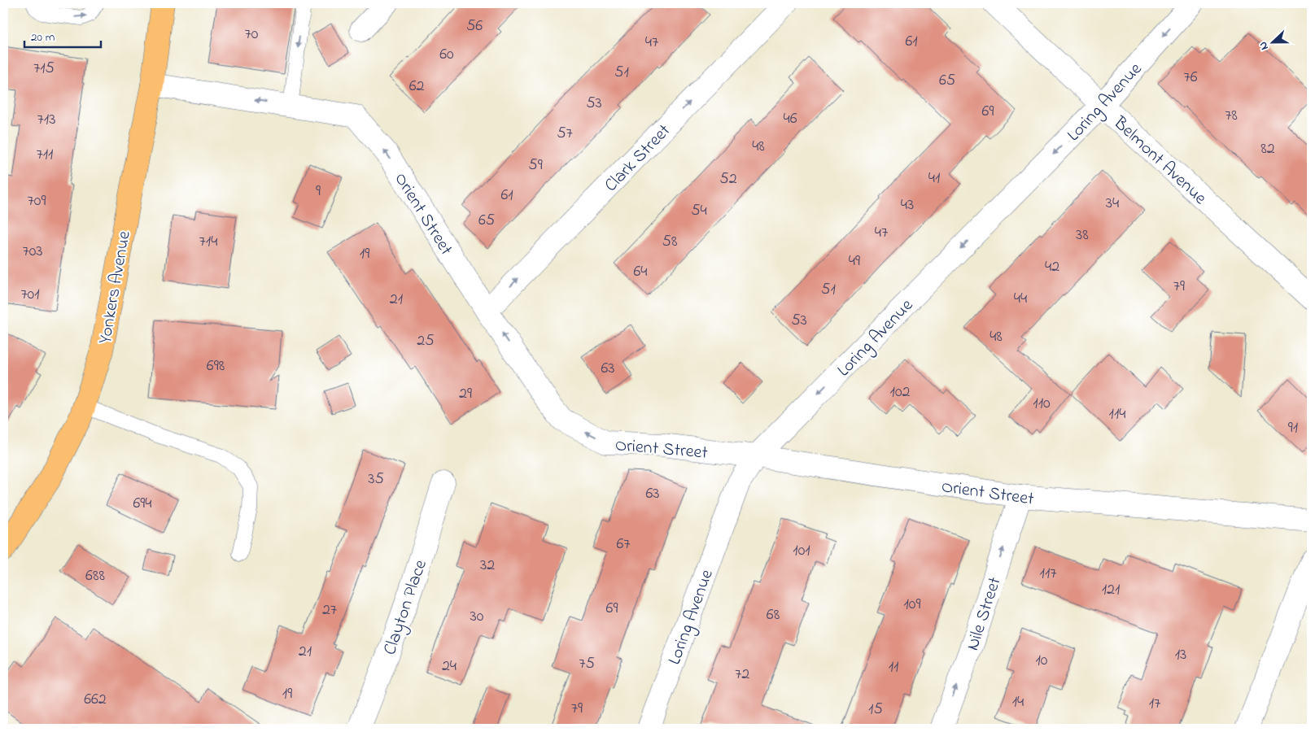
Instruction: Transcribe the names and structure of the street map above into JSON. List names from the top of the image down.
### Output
{
  "streets": {
    "main road": ["Yonkers Avenue"],
    "street": [
      "Loring Avenue",
      "Clark Street",
      "Belmont Avenue",
      "Orient Street",
      "Clayton Place",
      "Nile Street"
    ]
  },
  "crossings": [
    ["Loring Avenue", "Belmont Avenue"],
    ["Loring Avenue", "Orient Street"],
    ["Clark Street", "Orient Street"],
    ["Orient Street", "Yonkers Avenue"],
    ["Orient Street", "Nile Street"]
  ],
  "one_way": [
    "Loring Avenue",
    "Clark Street",
    "Orient Street",
    "Nile Street"
  ],
  "house_numbers": [
    "56",
    "70",
    "61",
    "47",
    "60",
    "715",
    "51",
    "76",
    "65",
    "62",
    "53",
    "69",
    "78",
    "46",
    "713",
    "57",
    "48",
    "82",
    "711",
    "59",
    "41",
    "52",
    "9",
    "61",
    "709",
    "34",
    "43",
    "54",
    "65",
    "47",
    "38",
    "714",
    "58",
    "703",
    "19",
    "49",
    "42",
    "64",
    "79",
    "51",
    "701",
    "44",
    "21",
    "53",
    "48",
    "25",
    "698",
    "63",
    "102",
    "29",
    "110",
    "114",
    "91",
    "35",
    "63",
    "694",
    "67",
    "101",
    "32",
    "117",
    "688",
    "121",
    "109",
    "69",
    "27",
    "68",
    "30",
    "21",
    "13",
    "10",
    "75",
    "24",
    "11",
    "72",
    "19",
    "662",
    "14",
    "17",
    "79",
    "15"
  ],
  "scale_bar": "20 m",
  "north": "left"
}
